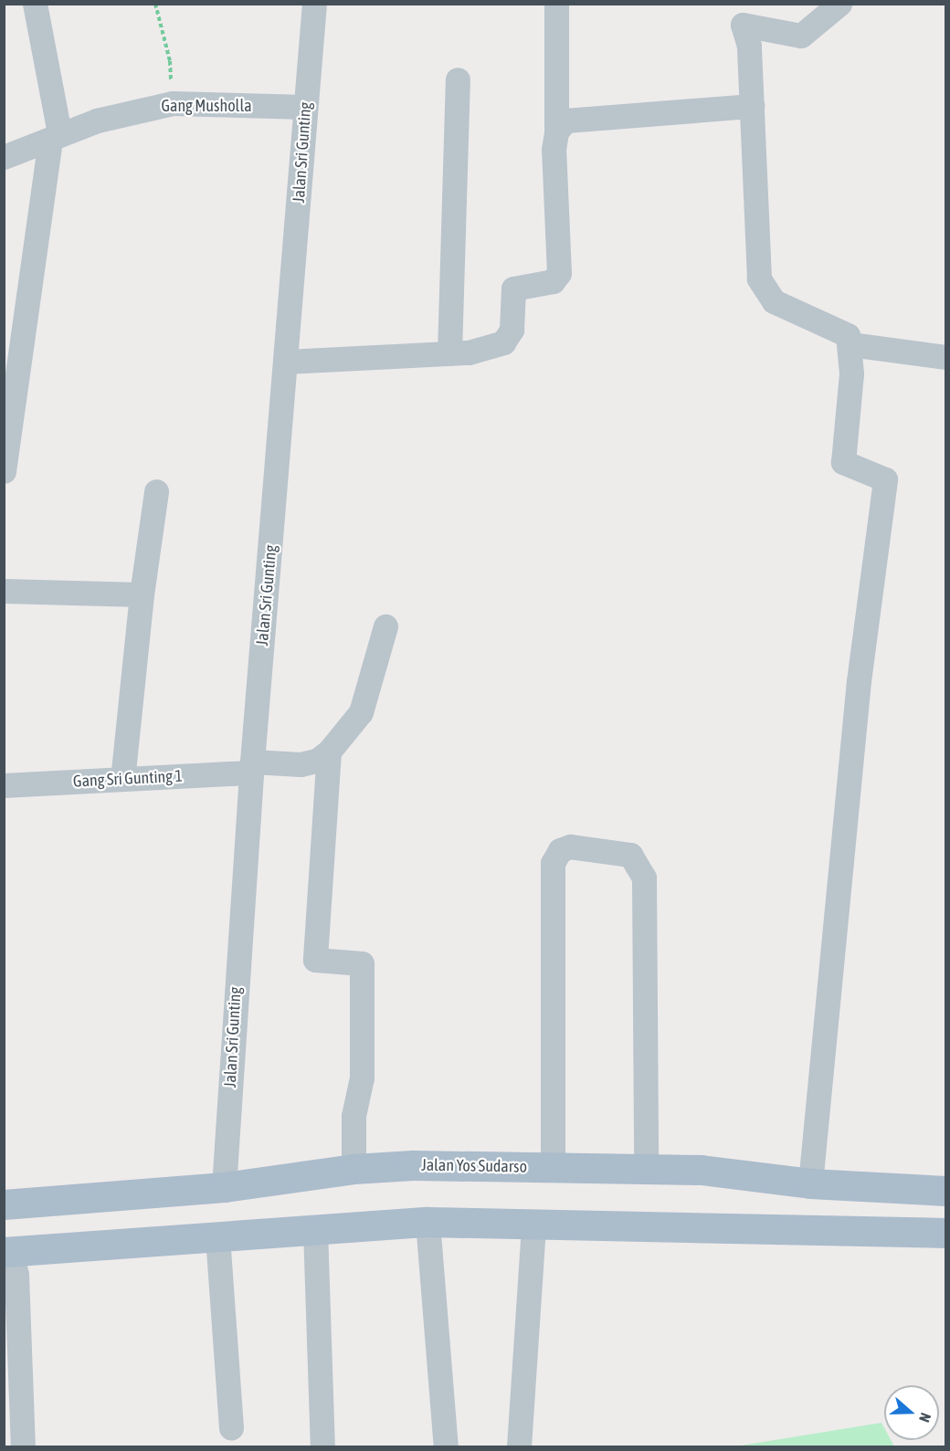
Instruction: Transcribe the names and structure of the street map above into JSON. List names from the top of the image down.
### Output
{
  "streets": {
    "main road": ["Jalan Yos Sudarso"],
    "street": ["Gang Musholla", "Jalan Sri Gunting", "Gang Sri Gunting 1"]
  },
  "crossings": [
    ["Gang Musholla", "Jalan Sri Gunting"],
    ["Jalan Sri Gunting", "Gang Sri Gunting 1"],
    ["Jalan Sri Gunting", "Jalan Yos Sudarso"]
  ],
  "north": "right"
}
